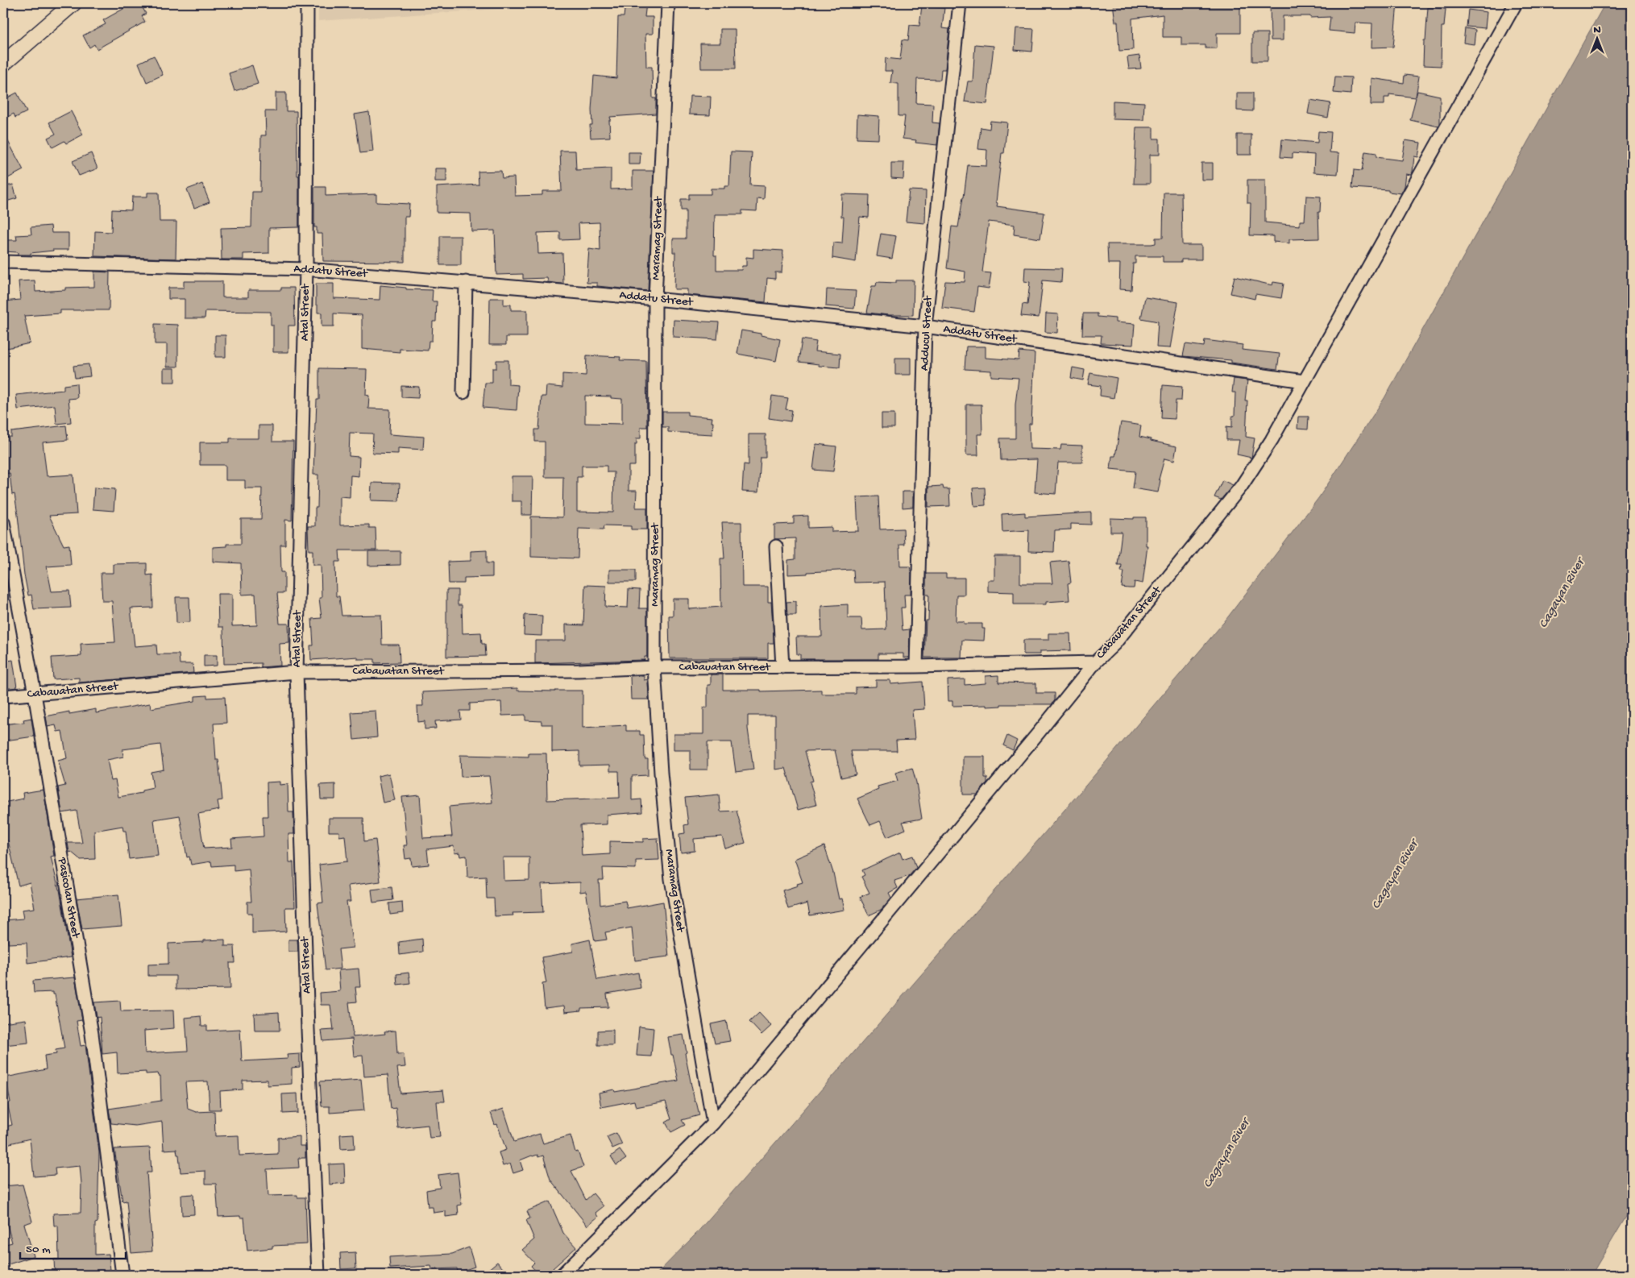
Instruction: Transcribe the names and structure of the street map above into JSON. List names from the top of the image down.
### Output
{
  "streets": {
    "street": [
      "Maramag Street",
      "Addatu Street",
      "Atal Street",
      "Adducul Street",
      "Cabauatan Street",
      "Pasicolan Street"
    ]
  },
  "crossings": [
    ["Maramag Street", "Addatu Street"],
    ["Maramag Street", "Cabauatan Street"],
    ["Addatu Street", "Atal Street"],
    ["Addatu Street", "Adducul Street"],
    ["Addatu Street", "Cabauatan Street"],
    ["Atal Street", "Cabauatan Street"],
    ["Adducul Street", "Cabauatan Street"],
    ["Cabauatan Street", "Pasicolan Street"]
  ],
  "water": ["Cagayan River"],
  "scale_bar": "50 m",
  "north": "top"
}
